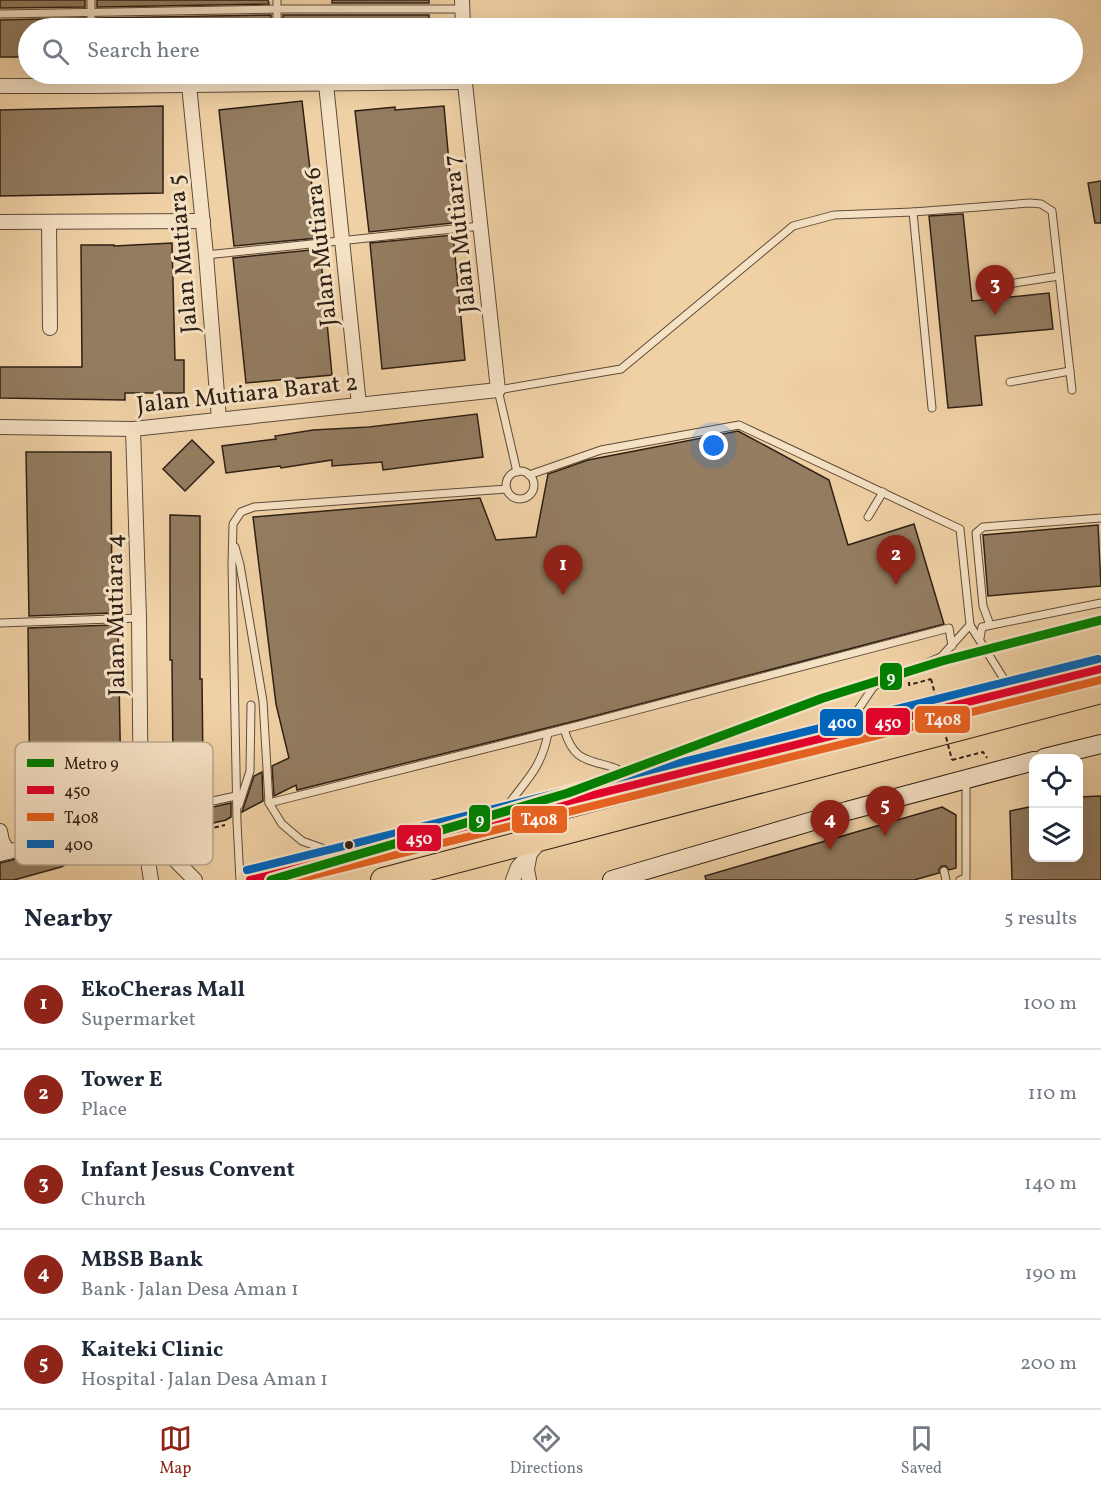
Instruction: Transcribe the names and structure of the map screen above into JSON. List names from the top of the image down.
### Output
{
  "streets": {
    "street": [
      "Jalan Mutiara 7",
      "Jalan Mutiara 6",
      "Jalan Mutiara 5",
      "Jalan Mutiara Barat 2",
      "Jalan Mutiara 4"
    ]
  },
  "crossings": [
    ["Jalan Mutiara 7", "Jalan Mutiara Barat 2"],
    ["Jalan Mutiara 6", "Jalan Mutiara Barat 2"],
    ["Jalan Mutiara 5", "Jalan Mutiara Barat 2"],
    ["Jalan Mutiara Barat 2", "Jalan Mutiara 4"]
  ],
  "lines": [
    "metro line 9",
    "transit line 400",
    "transit line 450",
    "transit line T408"
  ],
  "legend": [
    "Metro 9",
    "450",
    "T408",
    "400"
  ],
  "page": {
    "search": "Search here",
    "pins": [
      "3",
      "2",
      "1",
      "5",
      "4"
    ],
    "heading": ["Nearby", "5 results"],
    "list": [
      {
        "mark": "1",
        "name": "EkoCheras Mall",
        "note": "Supermarket",
        "value": "100 m"
      },
      {
        "mark": "2",
        "name": "Tower E",
        "note": "Place",
        "value": "110 m"
      },
      {
        "mark": "3",
        "name": "Infant Jesus Convent",
        "note": "Church",
        "value": "140 m"
      },
      {
        "mark": "4",
        "name": "MBSB Bank",
        "note": "Bank · Jalan Desa Aman 1",
        "value": "190 m"
      },
      {
        "mark": "5",
        "name": "Kaiteki Clinic",
        "note": "Hospital · Jalan Desa Aman 1",
        "value": "200 m"
      }
    ],
    "nav": ["Map", "Directions", "Saved"]
  }
}
